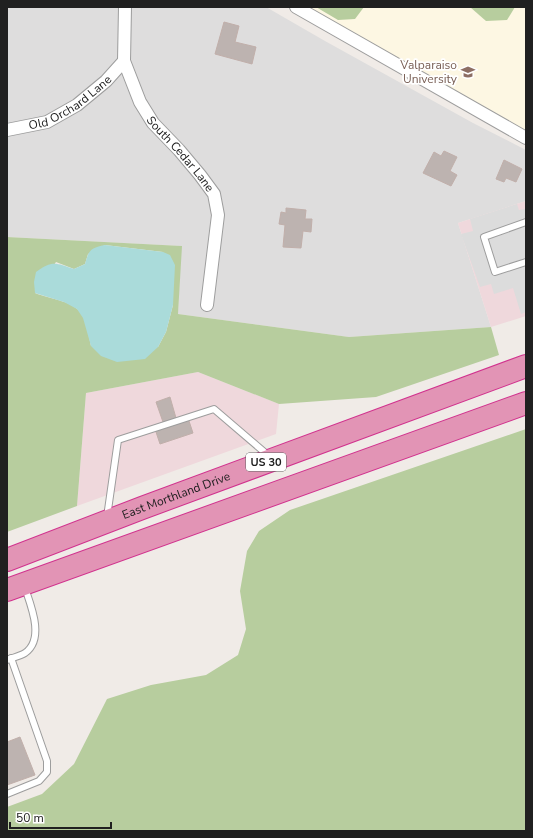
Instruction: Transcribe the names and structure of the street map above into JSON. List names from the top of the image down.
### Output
{
  "streets": {
    "highway": ["US 30", "East Morthland Drive"],
    "street": ["Old Orchard Lane", "South Cedar Lane"]
  },
  "crossings": [
    ["Old Orchard Lane", "South Cedar Lane"]
  ],
  "places": {
    "school or university": ["Valparaiso University"]
  },
  "scale_bar": "50 m"
}
